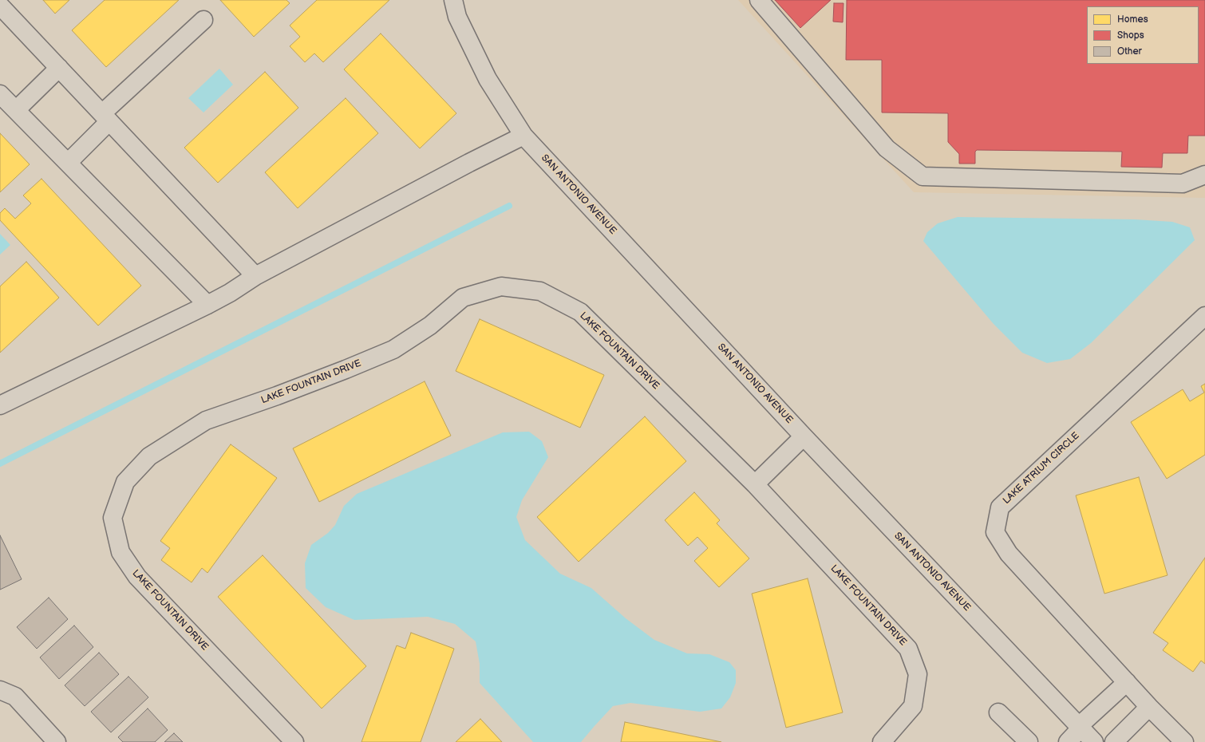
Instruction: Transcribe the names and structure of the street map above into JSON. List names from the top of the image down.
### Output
{
  "streets": {
    "street": ["SAN ANTONIO AVENUE", "LAKE FOUNTAIN DRIVE", "LAKE ATRIUM CIRCLE"]
  },
  "legend": ["Homes", "Shops", "Other"]
}
